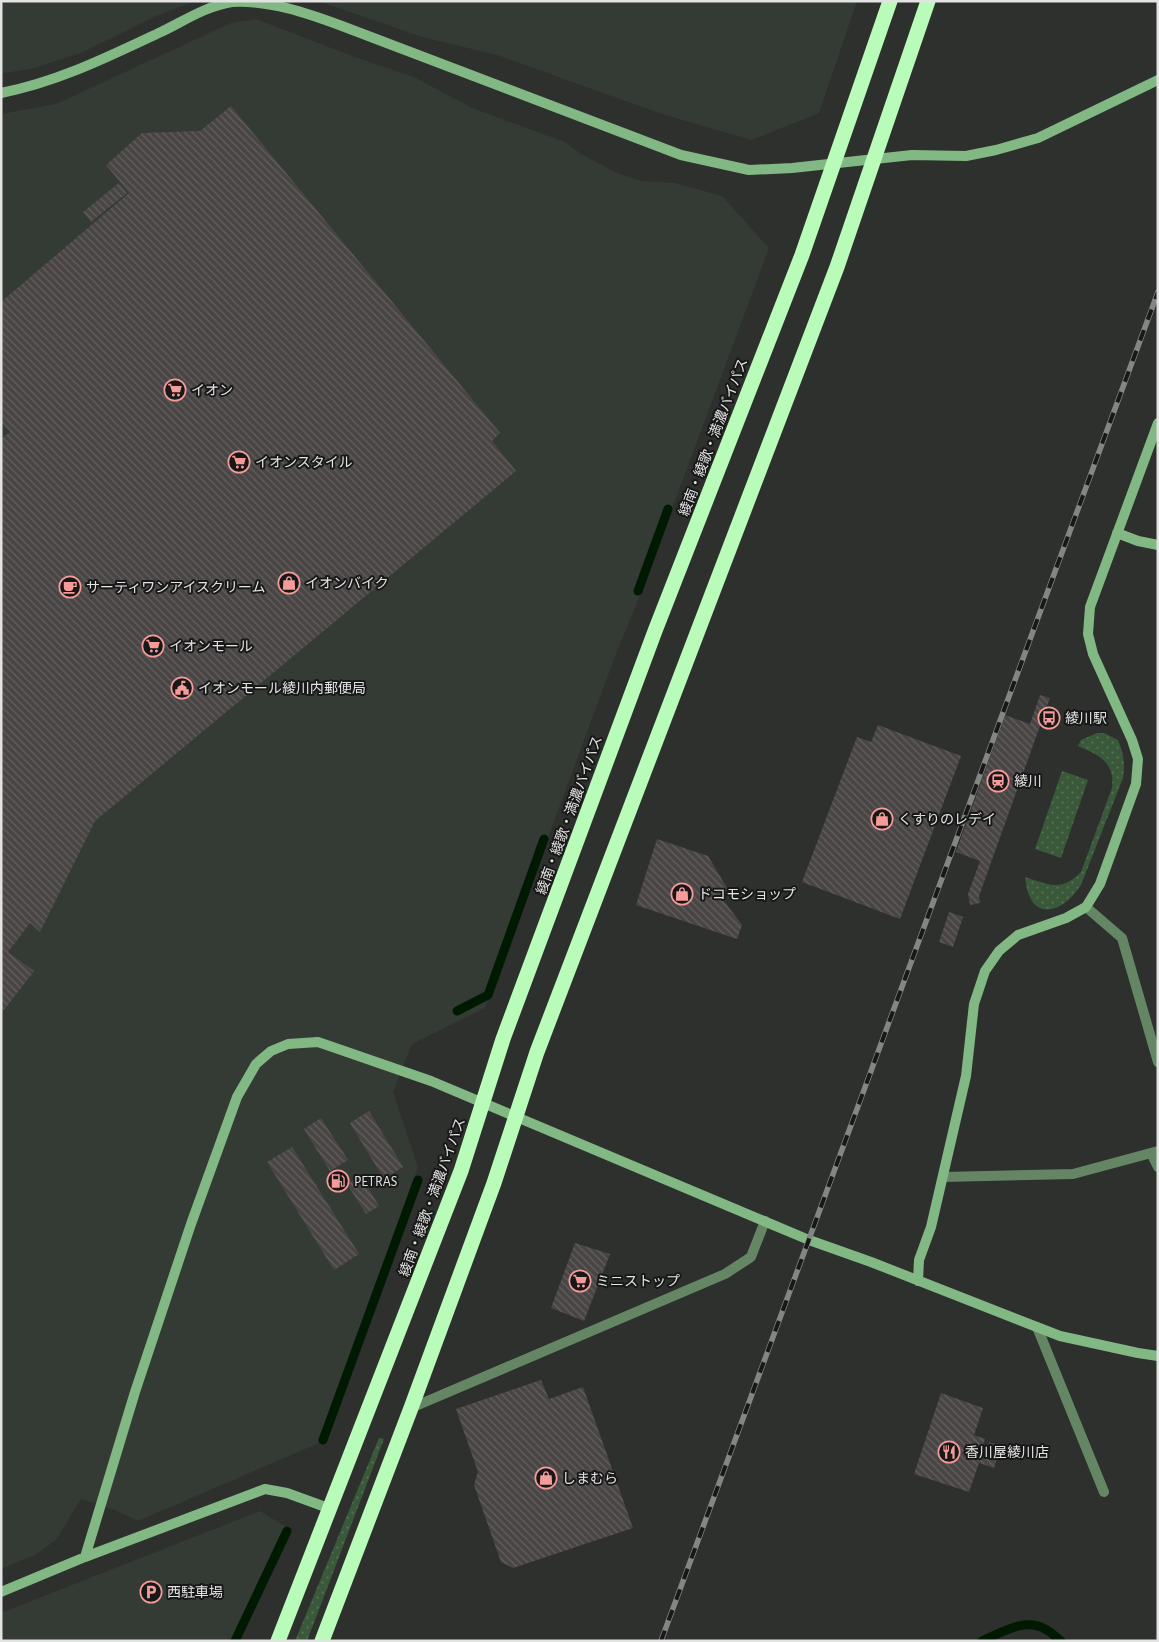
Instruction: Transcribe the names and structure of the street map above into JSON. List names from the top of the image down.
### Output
{
  "streets": {
    "highway": ["綾南・綾歌・満濃バイパス"]
  },
  "places": {
    "supermarket": [
      "イオン",
      "イオンスタイル",
      "イオンモール",
      "ミニストップ"
    ],
    "shop": [
      "イオンバイク",
      "くすりのレデイ",
      "ドコモショップ",
      "しまむら"
    ],
    "cafe": ["サーティワンアイスクリーム"],
    "public building": ["イオンモール綾川内郵便局"],
    "bus stop": ["綾川駅"],
    "station": ["綾川"],
    "fuel station": ["PETRAS"],
    "restaurant": ["香川屋綾川店"],
    "parking": ["西駐車場"]
  }
}
